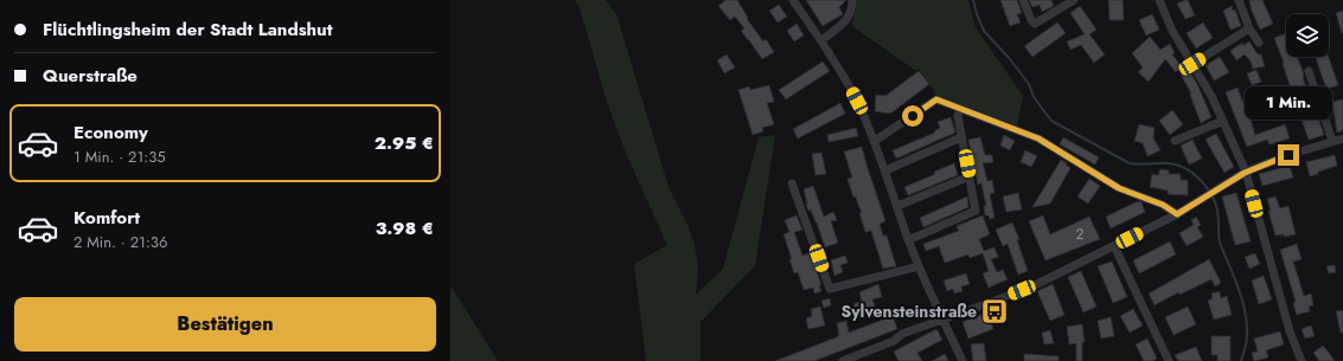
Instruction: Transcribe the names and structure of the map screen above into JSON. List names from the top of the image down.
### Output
{
  "places": {
    "bus stop": ["Sylvensteinstraße"]
  },
  "house_numbers": ["2"],
  "page": {
    "banner": ["Flüchtlingsheim der Stadt Landshut", "Querstraße"],
    "bubble": "1 Min.",
    "list": [
      {
        "name": "Economy",
        "note": "1 Min. · 21:35",
        "value": "2.95 €"
      },
      {
        "name": "Komfort",
        "note": "2 Min. · 21:36",
        "value": "3.98 €"
      }
    ],
    "buttons": "Bestätigen"
  }
}
